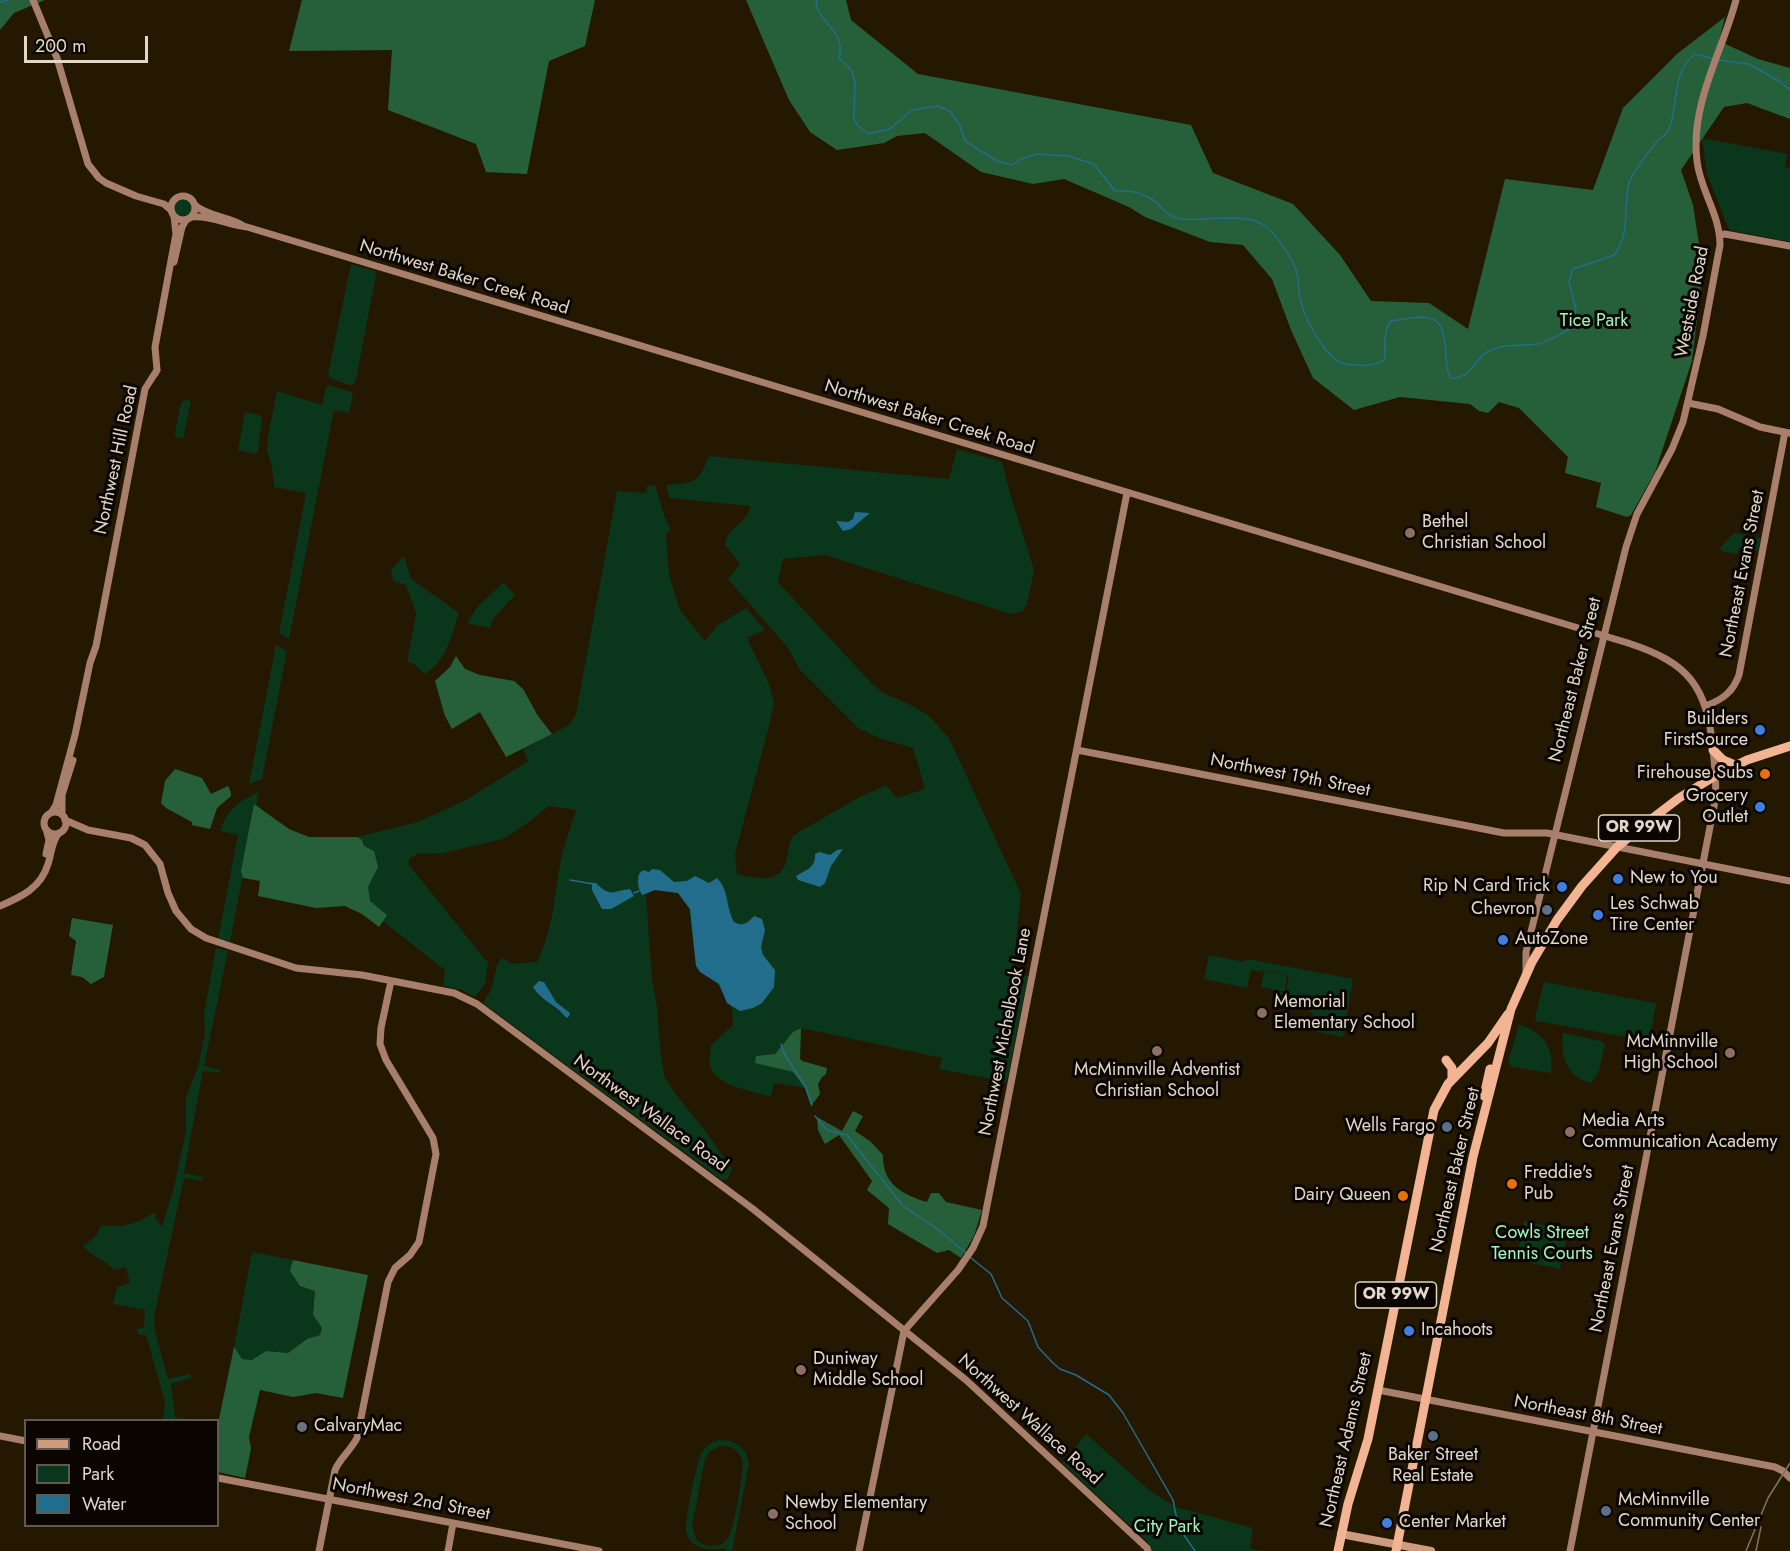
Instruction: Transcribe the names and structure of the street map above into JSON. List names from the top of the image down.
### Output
{
  "streets": {
    "highway": ["Northeast Baker Street", "OR 99W", "Northeast Adams Street"],
    "street": [
      "Northwest Baker Creek Road",
      "Westside Road",
      "Northwest Hill Road",
      "Northeast Evans Street",
      "Northwest 19th Street",
      "Northwest Michelbook Lane",
      "Northwest Wallace Road",
      "Northeast 8th Street",
      "Northwest 2nd Street"
    ]
  },
  "crossings": [
    ["Northwest Baker Creek Road", "Northwest Hill Road"],
    ["Northwest Baker Creek Road", "Northeast Evans Street"],
    ["Northwest Baker Creek Road", "Northeast Baker Street"],
    ["Northwest Baker Creek Road", "Northwest Michelbook Lane"],
    ["Westside Road", "Northeast Baker Street"],
    ["Northwest Hill Road", "Northwest Wallace Road"],
    ["Northeast Evans Street", "Northwest 19th Street"],
    ["Northeast Evans Street", "OR 99W"],
    ["Northeast Evans Street", "Northeast 8th Street"],
    ["Northeast Baker Street", "Northwest 19th Street"],
    ["Northeast Baker Street", "OR 99W"],
    ["Northeast Baker Street", "Northeast 8th Street"],
    ["Northeast Baker Street", "Northeast Adams Street"],
    ["Northwest 19th Street", "OR 99W"],
    ["Northwest 19th Street", "Northwest Michelbook Lane"],
    ["OR 99W", "Northeast Adams Street"],
    ["Northwest Michelbook Lane", "Northwest Wallace Road"],
    ["Northeast 8th Street", "Northeast Adams Street"]
  ],
  "parks": ["Tice Park", "Cowls Street Tennis Courts", "City Park"],
  "places": [
    "Bethel Christian School",
    "Builders FirstSource",
    "Firehouse Subs",
    "Grocery Outlet",
    "New to You",
    "Rip N Card Trick",
    "Chevron",
    "Les Schwab Tire Center",
    "AutoZone",
    "Memorial Elementary School",
    "McMinnville Adventist Christian School",
    "McMinnville High School",
    "Wells Fargo",
    "Media Arts Communication Academy",
    "Freddie's Pub",
    "Dairy Queen",
    "Incahoots",
    "Duniway Middle School",
    "CalvaryMac",
    "Baker Street Real Estate",
    "McMinnville Community Center",
    "Newby Elementary School",
    "Center Market"
  ],
  "legend": ["Road", "Park", "Water"],
  "scale_bar": "200 m"
}
